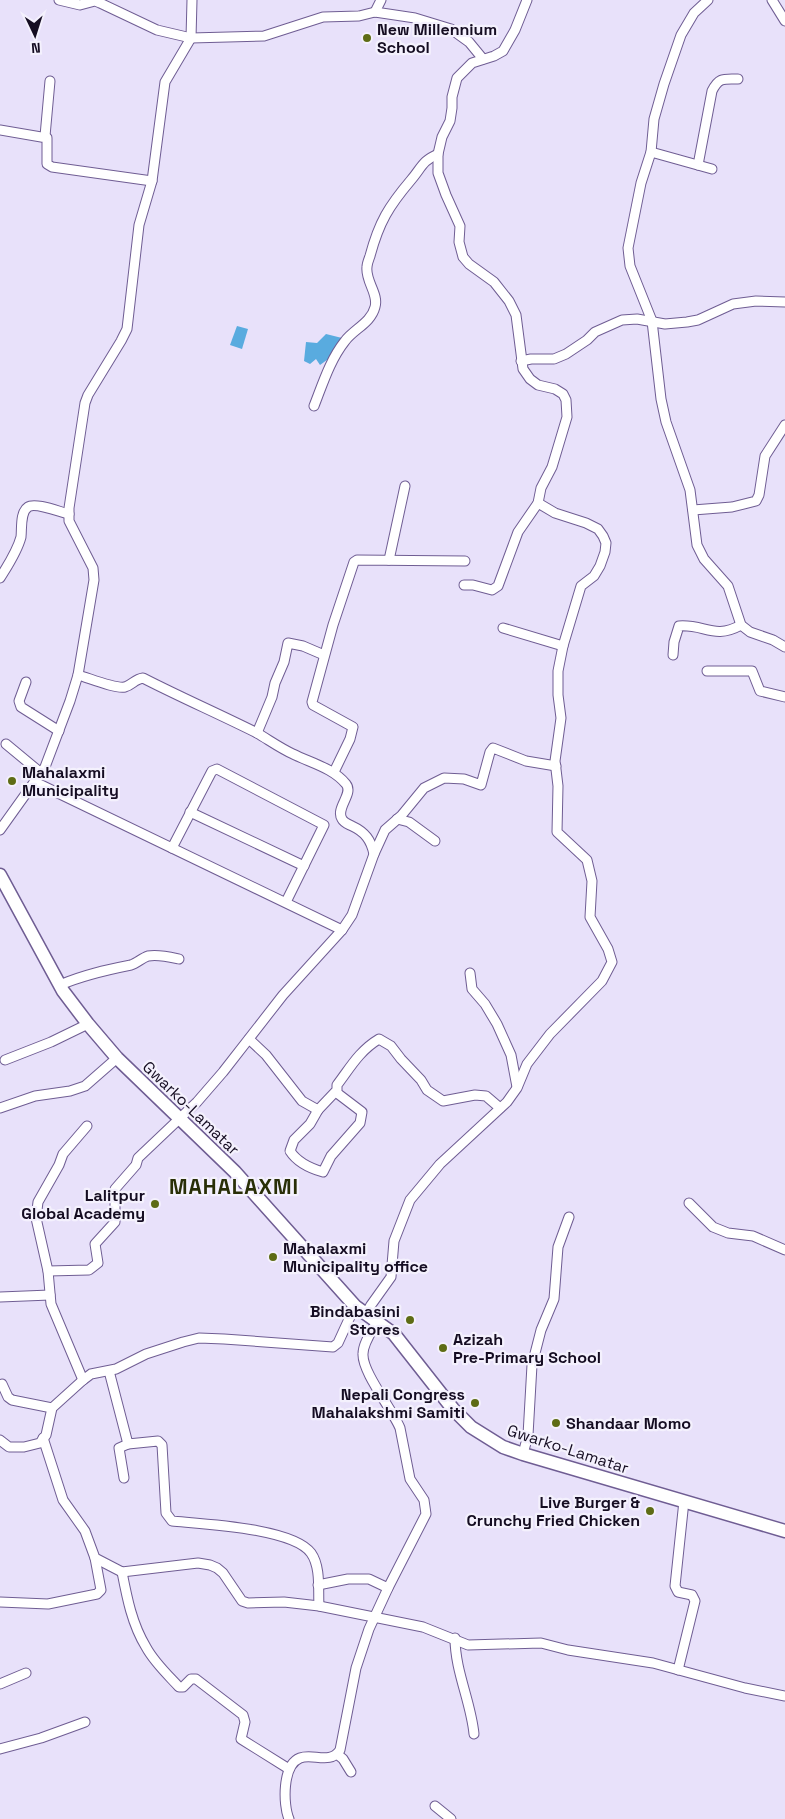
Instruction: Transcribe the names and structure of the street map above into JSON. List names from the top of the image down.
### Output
{
  "streets": {
    "main road": ["Gwarko-Lamatar"]
  },
  "districts": ["MAHALAXMI"],
  "places": [
    "New Millennium School",
    "Mahalaxmi Municipality",
    "Lalitpur Global Academy",
    "Mahalaxmi Municipality office",
    "Bindabasini Stores",
    "Azizah Pre-Primary School",
    "Nepali Congress Mahalakshmi Samiti",
    "Shandaar Momo",
    "Live Burger & Crunchy Fried Chicken"
  ],
  "north": "bottom"
}
